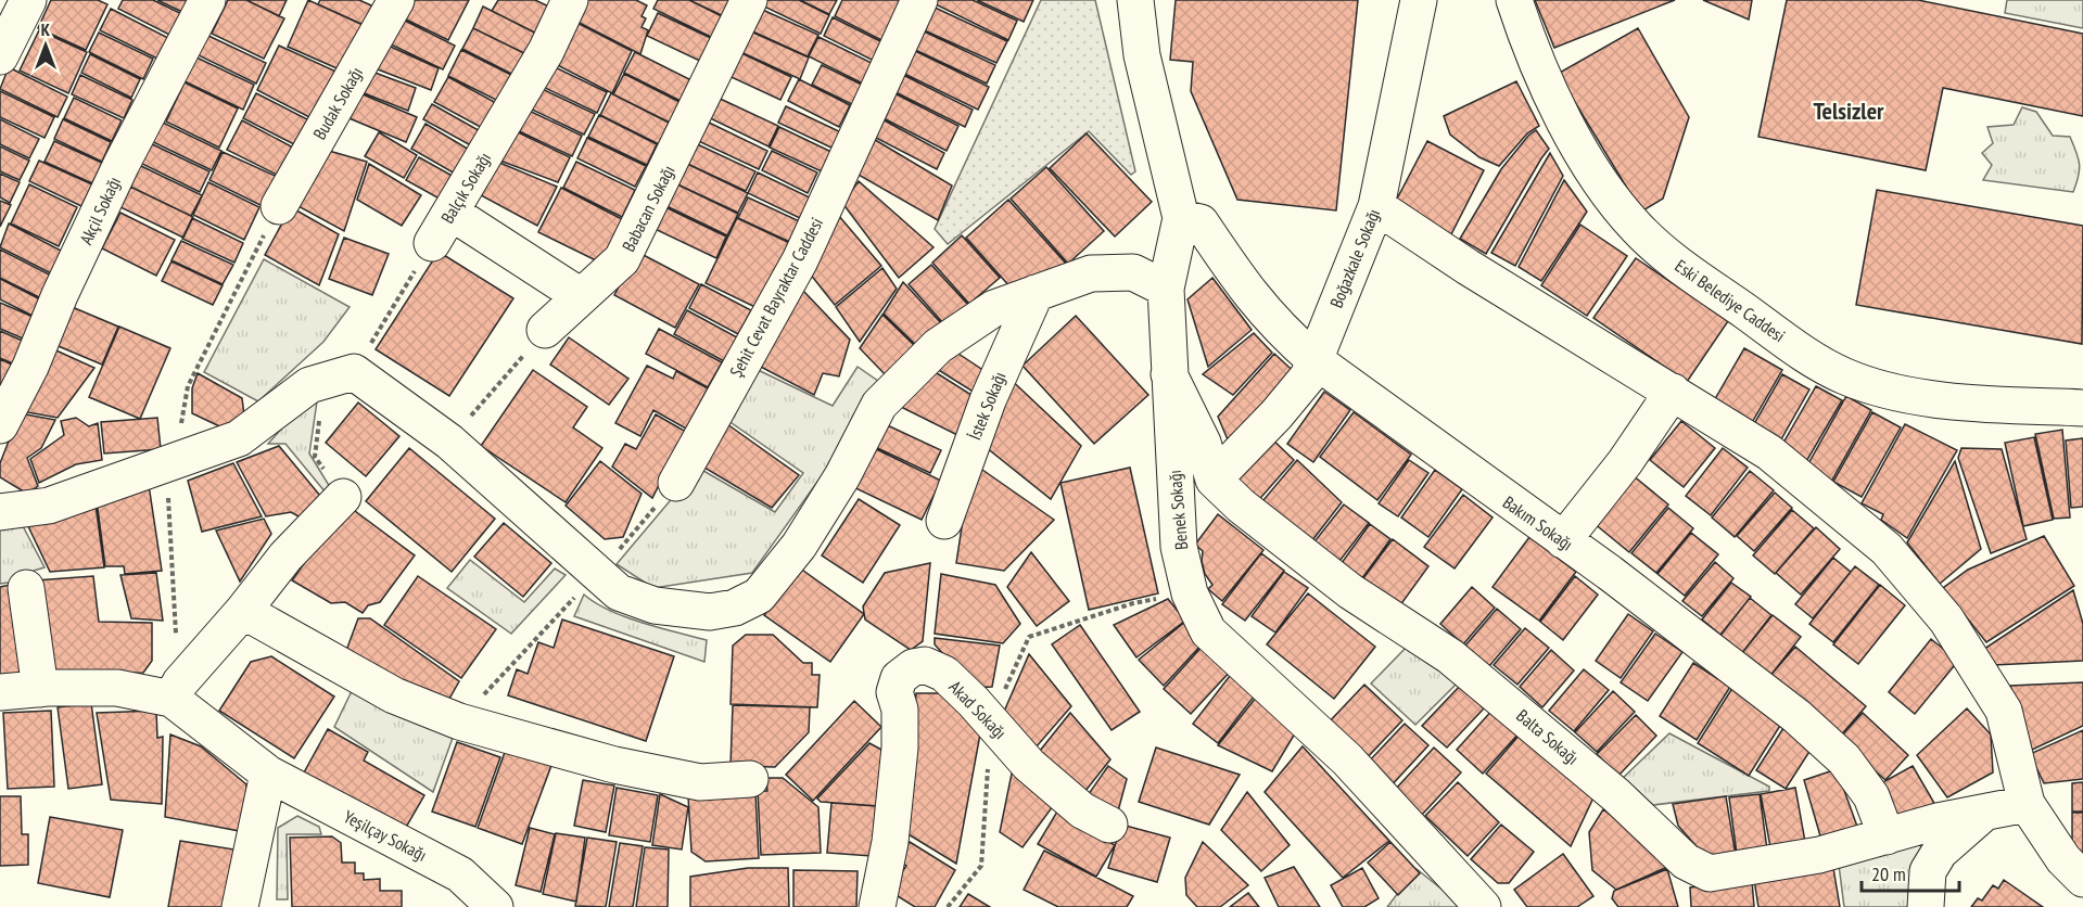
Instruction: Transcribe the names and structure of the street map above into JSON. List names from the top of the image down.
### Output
{
  "streets": {
    "street": [
      "Budak Sokağı",
      "Balçık Sokağı",
      "Babacan Sokağı",
      "Akçil Sokağı",
      "Boğazkale Sokağı",
      "Şehit Cevat Bayraktar Caddesi",
      "Eski Belediye Caddesi",
      "İstek Sokağı",
      "Benek Sokağı",
      "Bakım Sokağı",
      "Akad Sokağı",
      "Balta Sokağı",
      "Yeşilçay Sokağı"
    ]
  },
  "crossings": [
    ["Boğazkale Sokağı", "Bakım Sokağı"],
    ["Boğazkale Sokağı", "Balta Sokağı"],
    ["Benek Sokağı", "Bakım Sokağı"],
    ["Benek Sokağı", "Balta Sokağı"],
    ["Bakım Sokağı", "Balta Sokağı"]
  ],
  "districts": ["Telsizler"],
  "scale_bar": "20 m",
  "north": "top"
}
